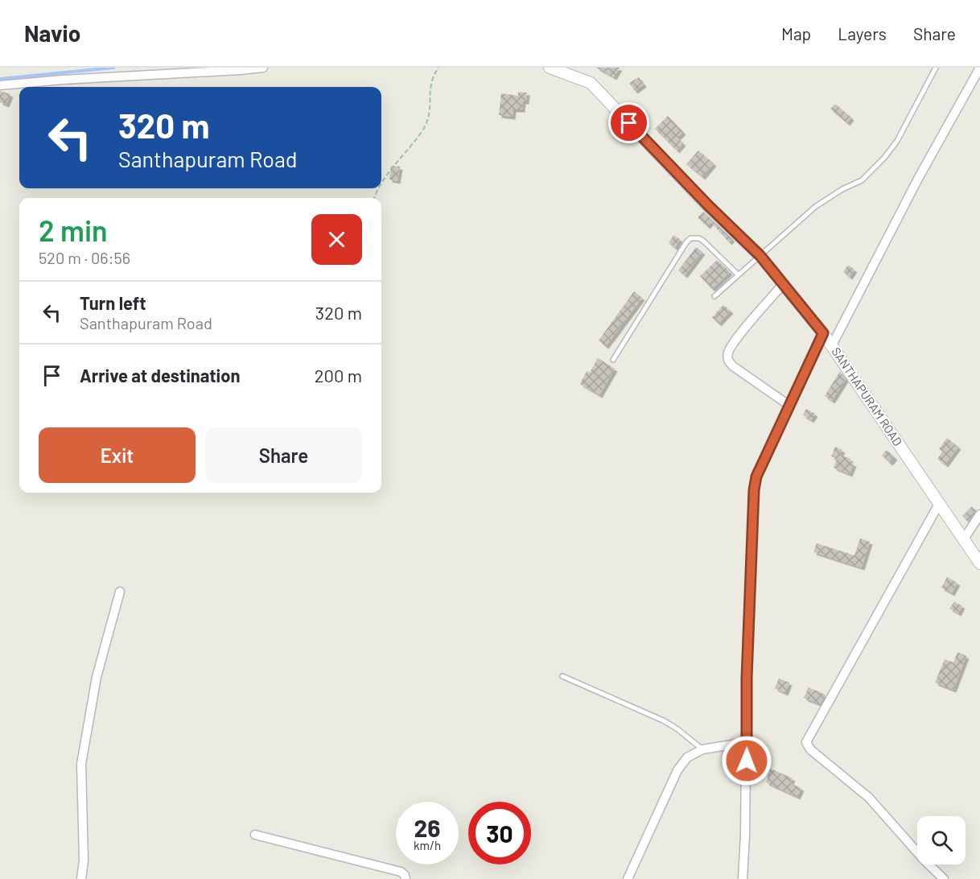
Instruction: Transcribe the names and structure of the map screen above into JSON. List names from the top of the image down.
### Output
{
  "streets": {
    "main road": ["SANTHAPURAM ROAD"]
  },
  "page": {
    "header": "Navio",
    "nav": ["Map", "Layers", "Share"],
    "turn": ["320 m", "Santhapuram Road"],
    "heading": ["2 min", "520 m · 06:56"],
    "list": [
      {
        "name": "Turn left",
        "note": "Santhapuram Road",
        "value": "320 m"
      },
      {
        "name": "Arrive at destination",
        "value": "200 m"
      }
    ],
    "buttons": ["Exit", "Share"],
    "speed": "26 km/h",
    "limit": "30"
  }
}
